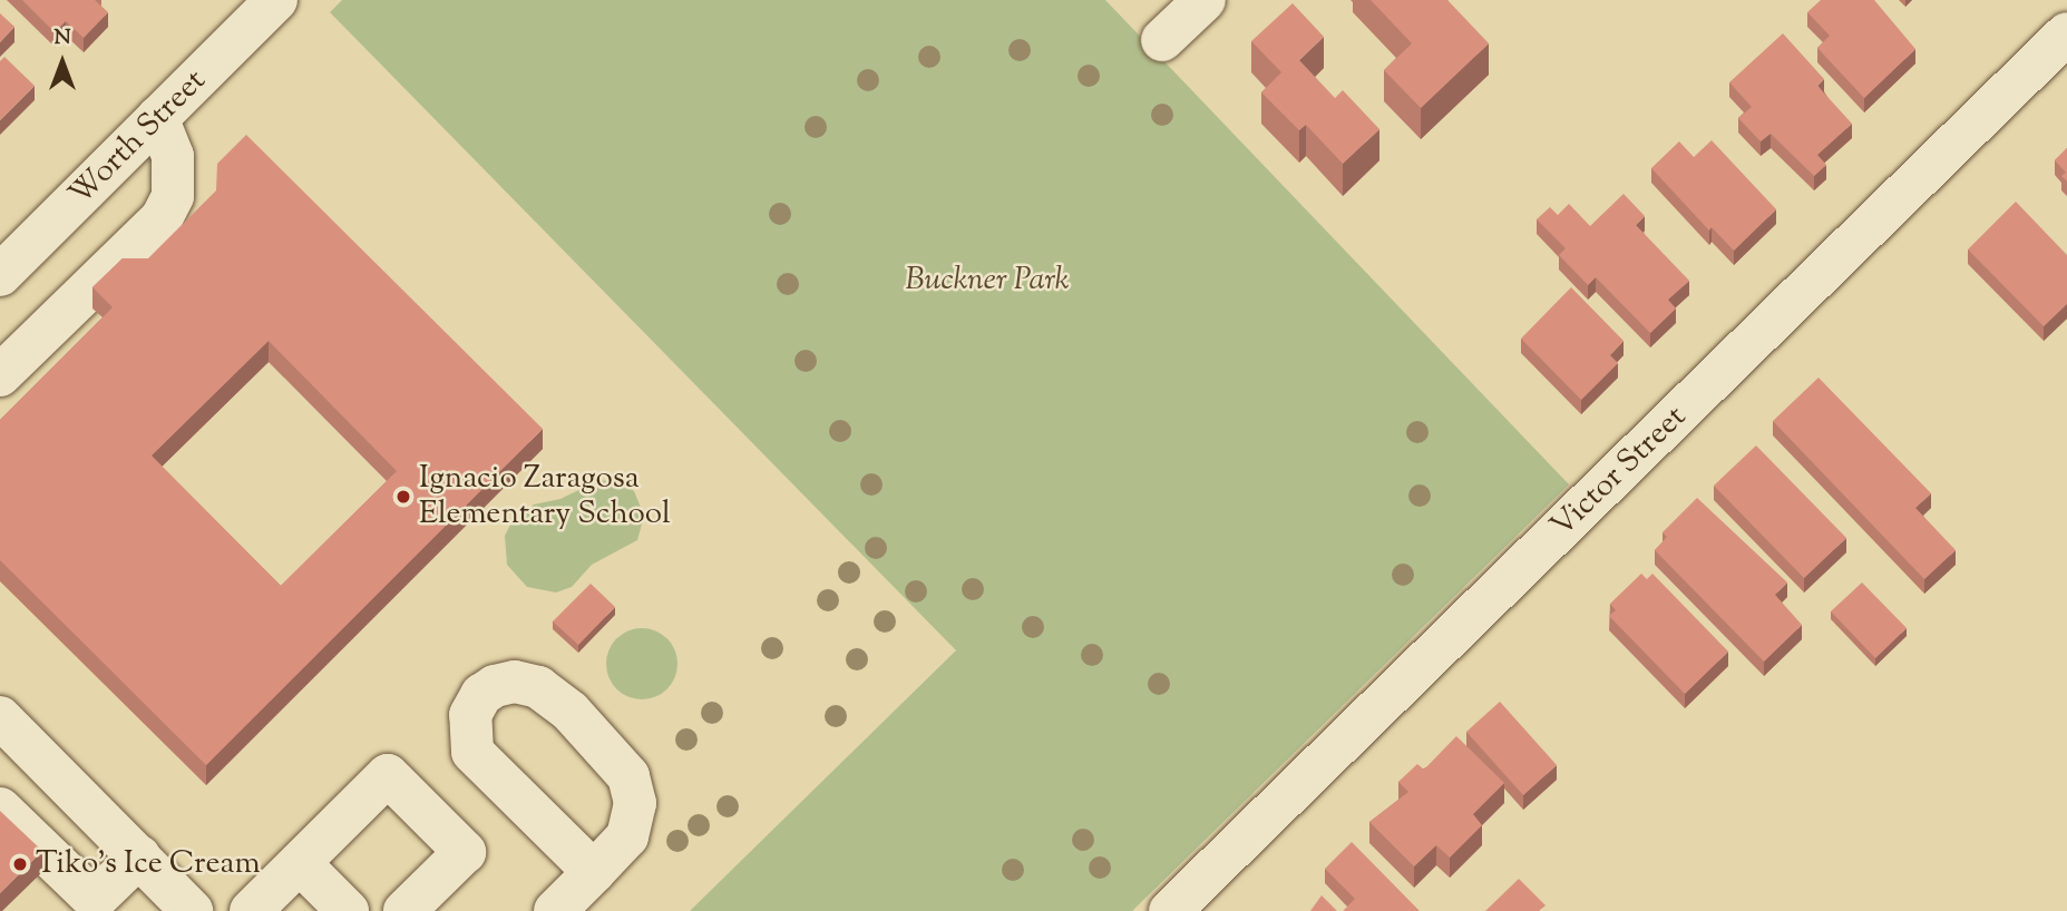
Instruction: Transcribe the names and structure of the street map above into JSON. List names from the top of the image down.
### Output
{
  "streets": {
    "street": ["Worth Street", "Victor Street"]
  },
  "parks": ["Buckner Park"],
  "places": ["Ignacio Zaragosa Elementary School", "Tiko's Ice Cream"],
  "north": "top"
}
